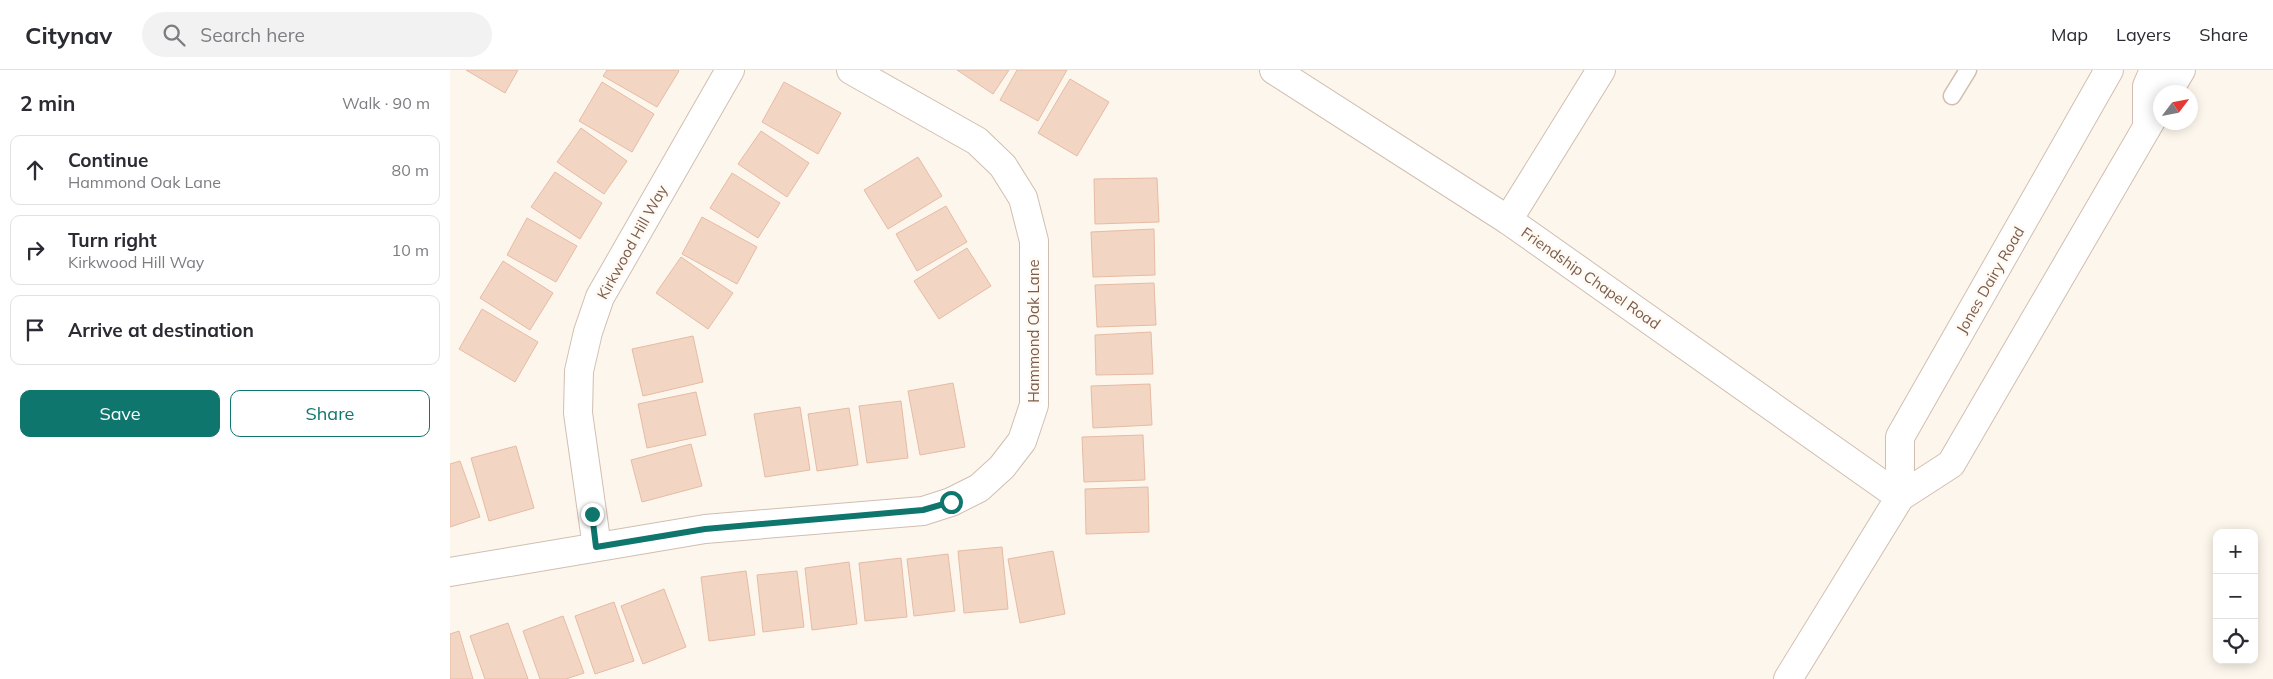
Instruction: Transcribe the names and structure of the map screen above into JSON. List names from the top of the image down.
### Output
{
  "streets": {
    "street": [
      "Kirkwood Hill Way",
      "Friendship Chapel Road",
      "Jones Dairy Road",
      "Hammond Oak Lane"
    ]
  },
  "crossings": [
    ["Kirkwood Hill Way", "Hammond Oak Lane"],
    ["Friendship Chapel Road", "Jones Dairy Road"]
  ],
  "north": "top right",
  "page": {
    "header": "Citynav",
    "search": "Search here",
    "nav": ["Map", "Layers", "Share"],
    "heading": ["2 min", "Walk · 90 m"],
    "list": [
      ["Continue", "Hammond Oak Lane", "80 m"],
      ["Turn right", "Kirkwood Hill Way", "10 m"],
      "Arrive at destination"
    ],
    "buttons": ["Save", "Share"],
    "map_buttons": ["+", "−"]
  }
}
